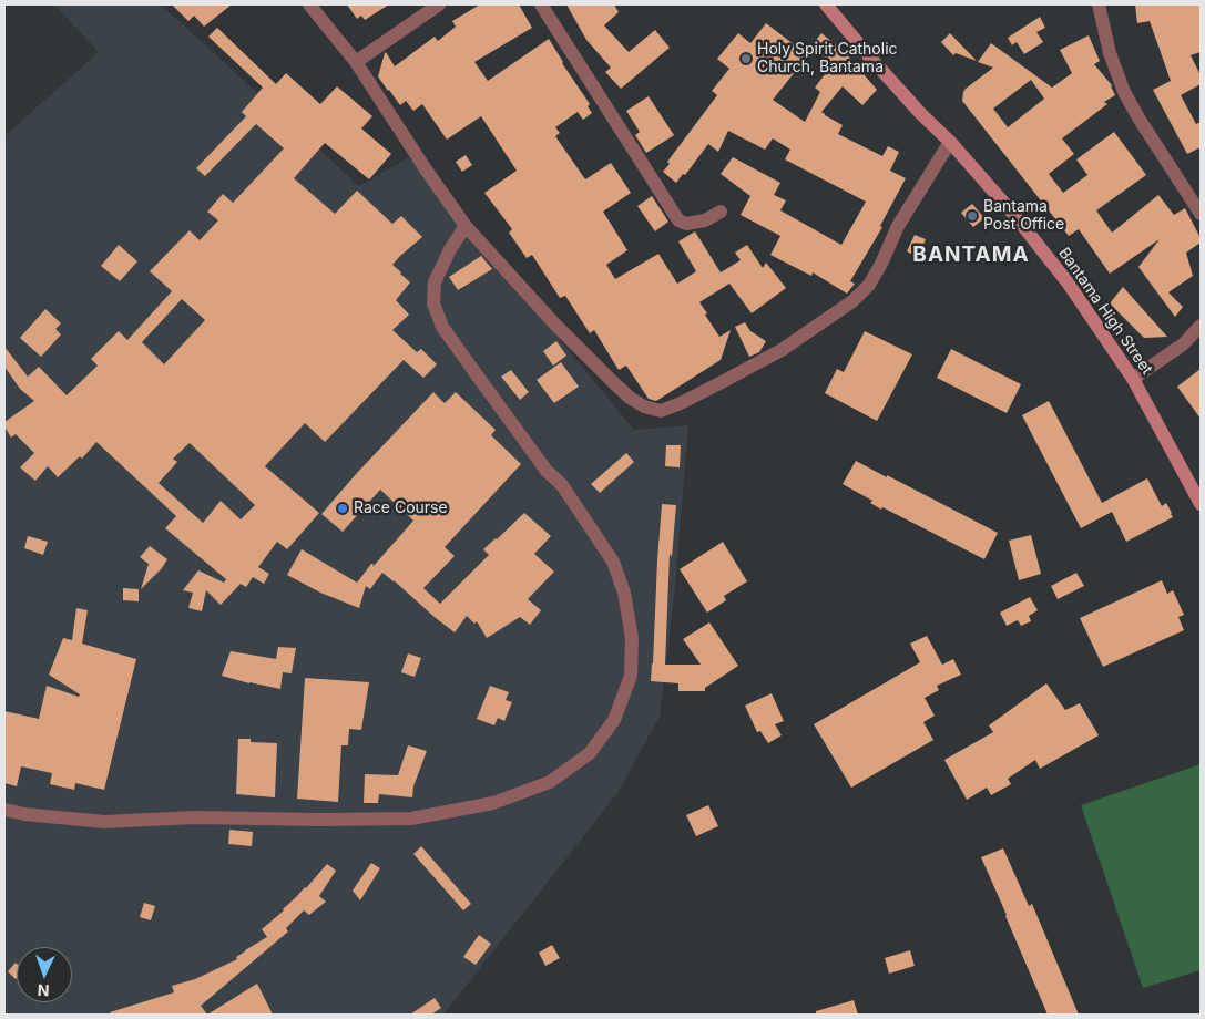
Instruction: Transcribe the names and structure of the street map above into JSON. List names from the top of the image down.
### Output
{
  "streets": {
    "main road": ["Bantama High Street"]
  },
  "districts": ["BANTAMA"],
  "places": ["Holy Spirit Catholic Church, Bantama", "Bantama Post Office", "Race Course"],
  "north": "bottom"
}
